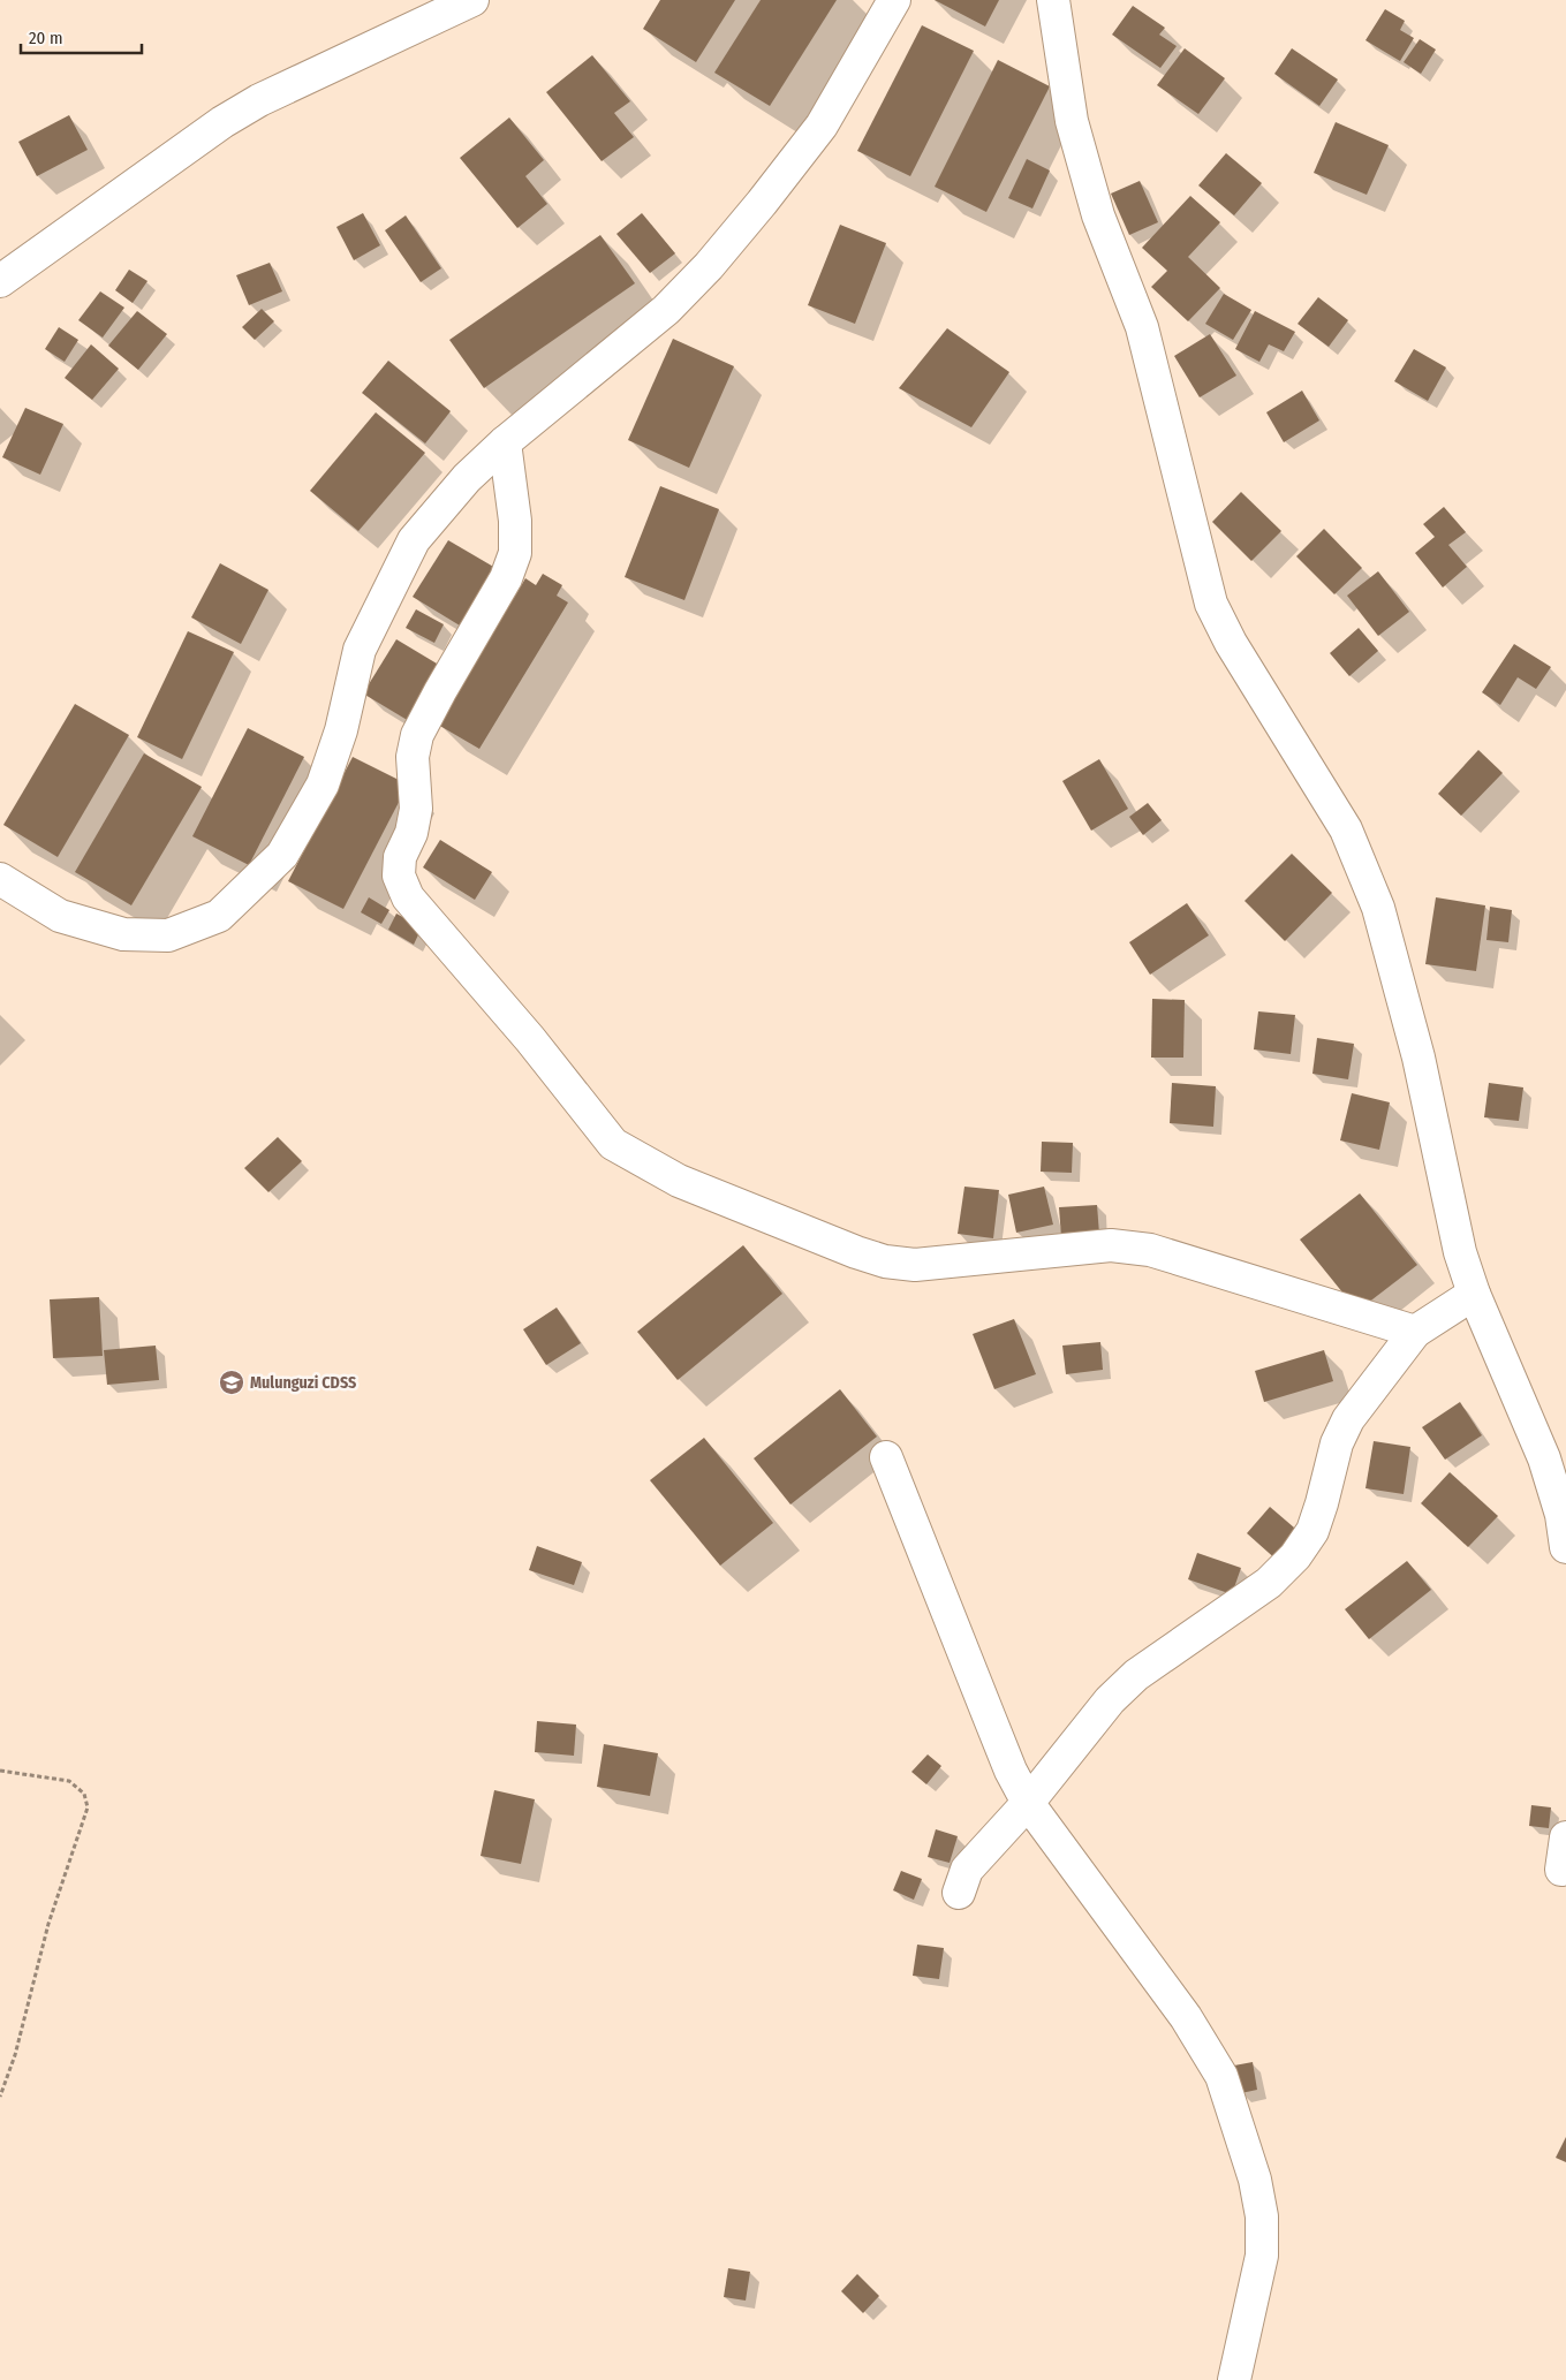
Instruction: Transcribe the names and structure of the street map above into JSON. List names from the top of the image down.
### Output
{
  "places": {
    "school or university": ["Mulunguzi CDSS"]
  },
  "scale_bar": "20 m"
}
